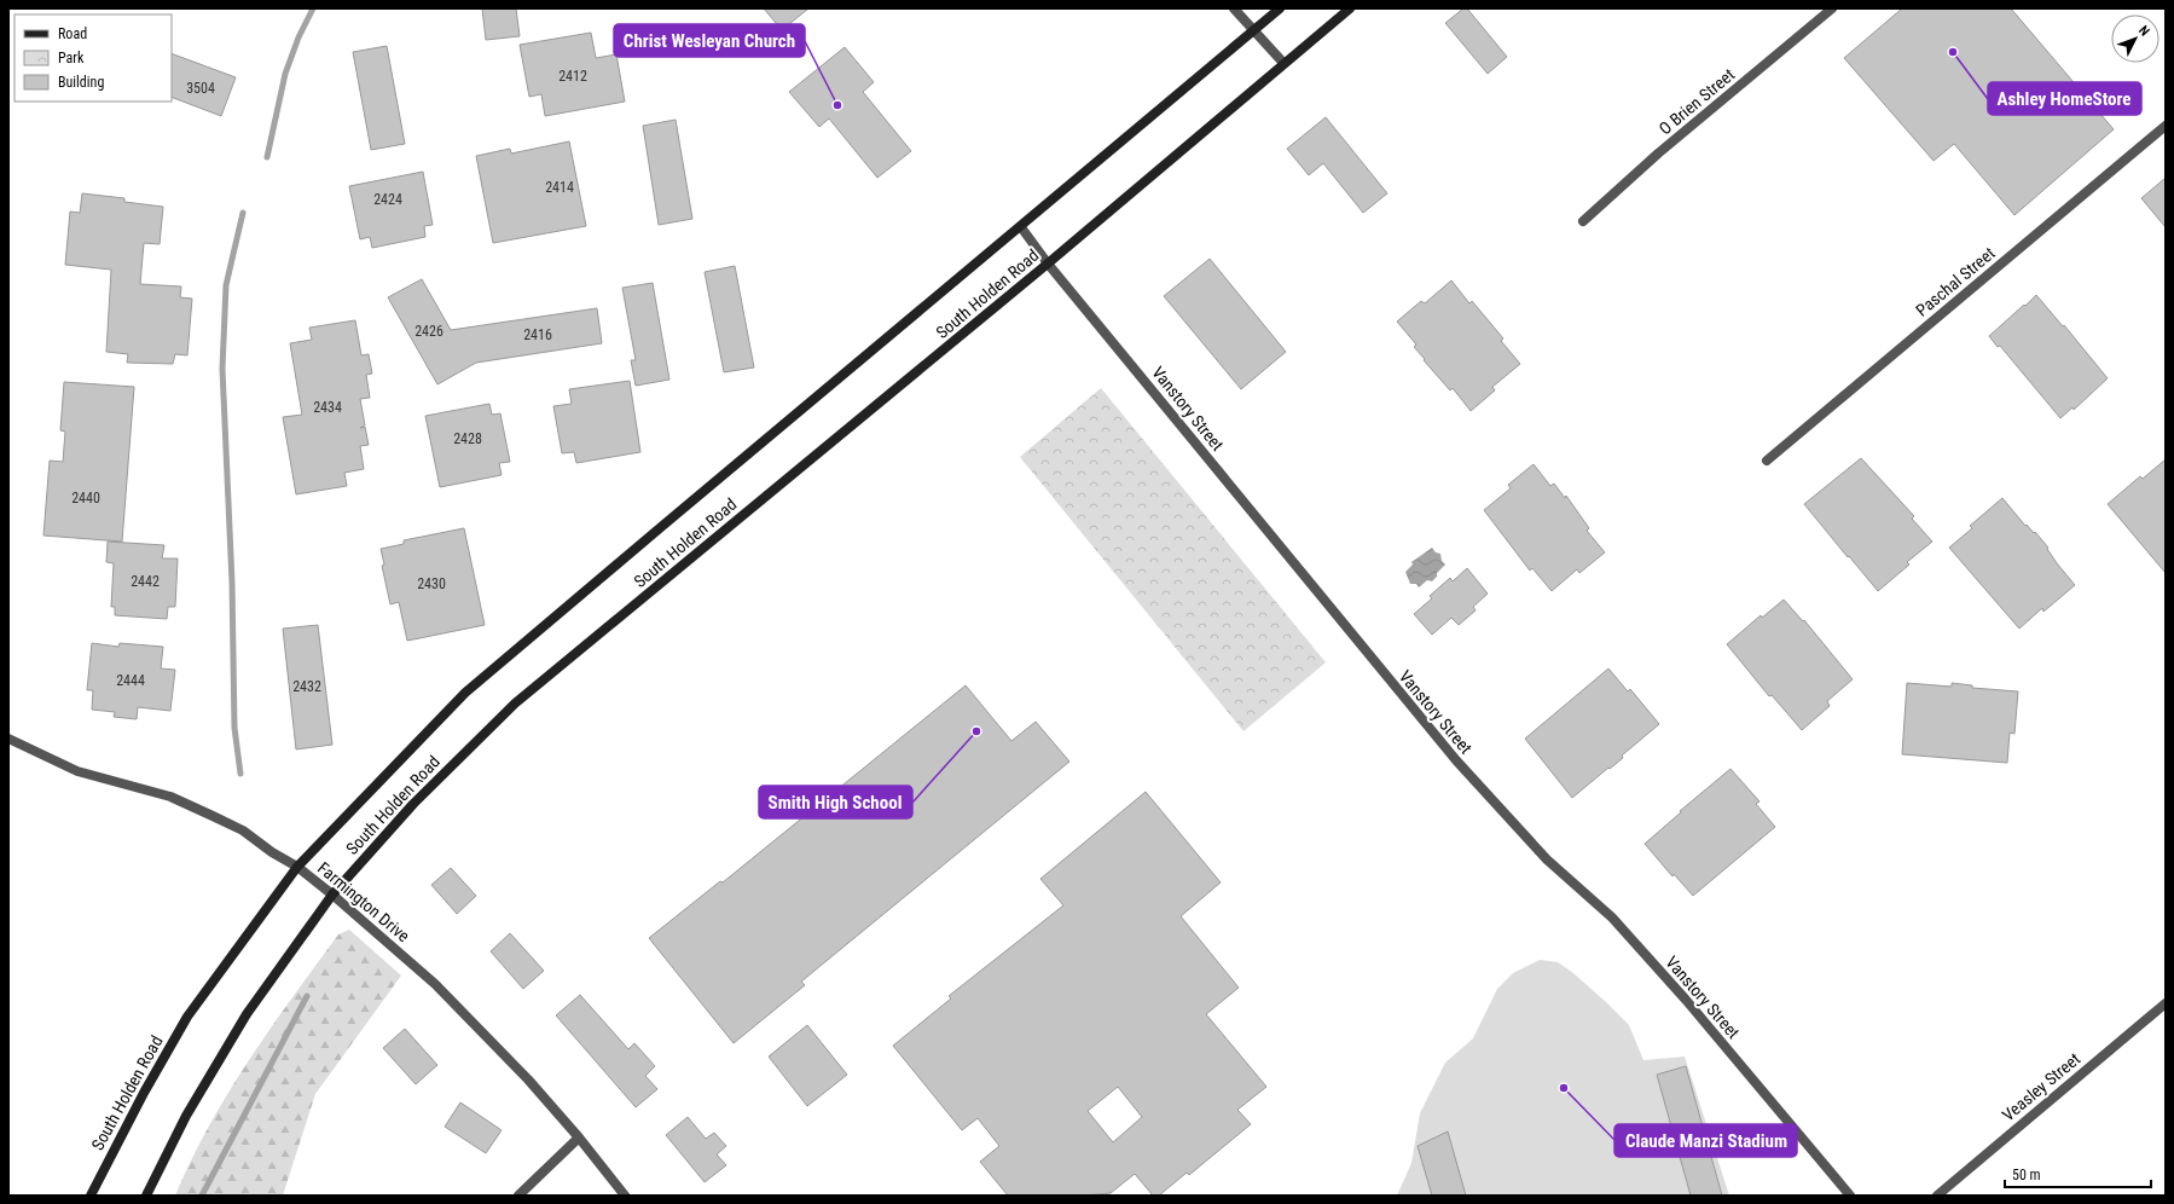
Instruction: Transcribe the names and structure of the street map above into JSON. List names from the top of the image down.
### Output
{
  "streets": {
    "main road": ["South Holden Road"],
    "street": [
      "O Brien Street",
      "Paschal Street",
      "Vanstory Street",
      "Farmington Drive",
      "Veasley Street"
    ]
  },
  "crossings": [
    ["South Holden Road", "Vanstory Street"],
    ["South Holden Road", "Farmington Drive"]
  ],
  "places": [
    "Ashley HomeStore",
    "Christ Wesleyan Church",
    "Smith High School",
    "Claude Manzi Stadium"
  ],
  "house_numbers": [
    "2412",
    "3504",
    "2414",
    "2424",
    "2426",
    "2416",
    "2434",
    "2428",
    "2440",
    "2442",
    "2430",
    "2444",
    "2432"
  ],
  "legend": ["Road", "Park", "Building"],
  "scale_bar": "50 m",
  "north": "top right"
}
